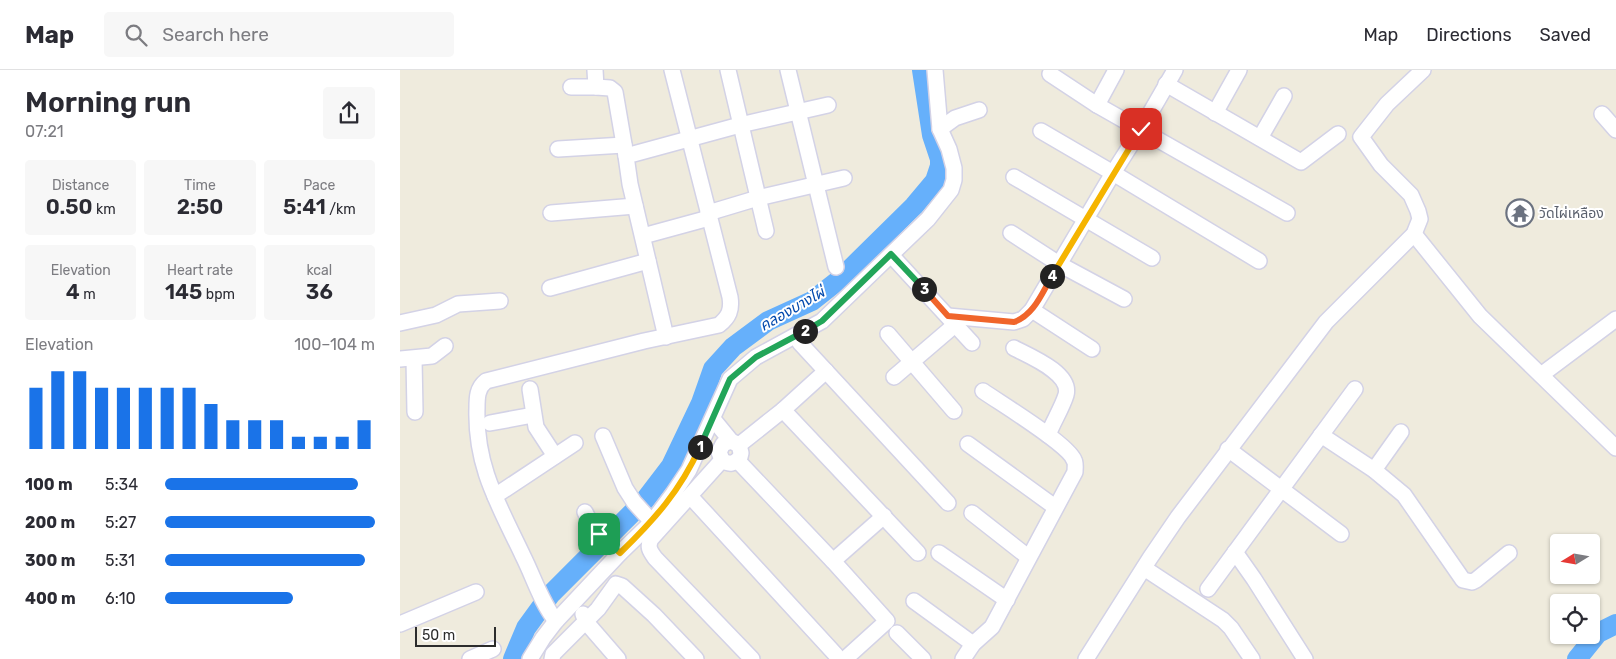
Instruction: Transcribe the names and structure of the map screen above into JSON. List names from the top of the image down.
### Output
{
  "water": ["คลองบางไผ่"],
  "places": {
    "temple": ["วัดไผ่เหลือง"]
  },
  "scale_bar": "50 m",
  "north": "left",
  "page": {
    "header": "Map",
    "search": "Search here",
    "nav": ["Map", "Directions", "Saved"],
    "heading": ["Morning run", "07:21"],
    "stats": [
      ["Distance", "0.50 km"],
      ["Time", "2:50"],
      ["Pace", "5:41 /km"],
      ["Elevation", "4 m"],
      ["Heart rate", "145 bpm"],
      ["kcal", "36"]
    ],
    "pins": [
      "4",
      "3",
      "2",
      "1"
    ],
    "chart": ["Elevation", "100–104 m"],
    "list": [
      {
        "name": "100 m",
        "note": "5:34"
      },
      {
        "name": "200 m",
        "note": "5:27"
      },
      {
        "name": "300 m",
        "note": "5:31"
      },
      {
        "name": "400 m",
        "note": "6:10"
      }
    ],
    "scale": "50 m"
  }
}
